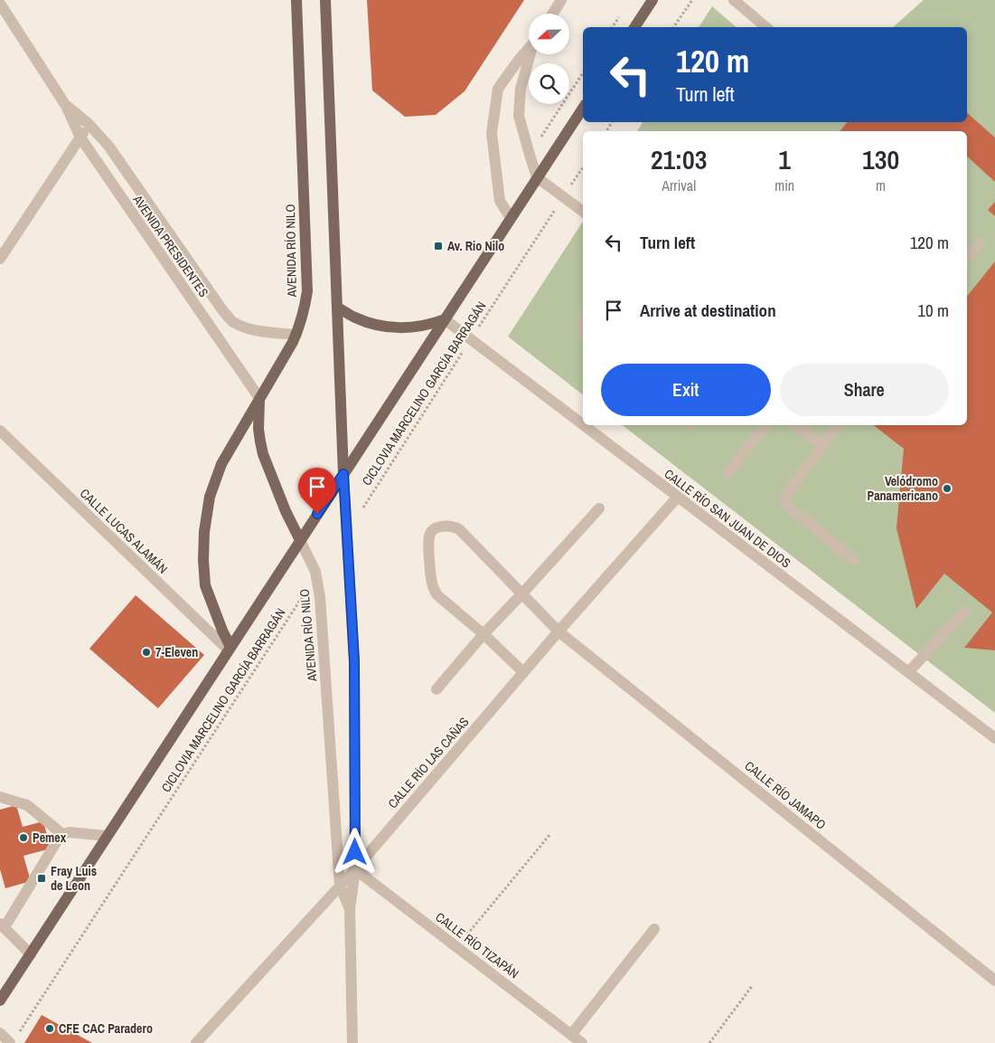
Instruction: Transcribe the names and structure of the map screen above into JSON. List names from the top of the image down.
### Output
{
  "streets": {
    "main road": ["AVENIDA RÍO NILO"],
    "street": [
      "AVENIDA PRESIDENTES",
      "CALLE RÍO SAN JUAN DE DIOS",
      "CALLE LUCAS ALAMÁN",
      "CALLE RÍO LAS CAÑAS",
      "CALLE RÍO JAMAPO",
      "CALLE RÍO TIZAPÁN"
    ],
    "path": ["CICLOVIA MARCELINO GARCÍA BARRAGÁN"]
  },
  "crossings": [
    ["AVENIDA PRESIDENTES", "AVENIDA RÍO NILO"],
    ["AVENIDA RÍO NILO", "CICLOVIA MARCELINO GARCÍA BARRAGÁN"],
    ["AVENIDA RÍO NILO", "CALLE RÍO LAS CAÑAS"],
    ["AVENIDA RÍO NILO", "CALLE RÍO TIZAPÁN"],
    ["CICLOVIA MARCELINO GARCÍA BARRAGÁN", "CALLE RÍO SAN JUAN DE DIOS"],
    ["CALLE RÍO SAN JUAN DE DIOS", "CALLE RÍO LAS CAÑAS"],
    ["CALLE RÍO LAS CAÑAS", "CALLE RÍO JAMAPO"],
    ["CALLE RÍO LAS CAÑAS", "CALLE RÍO TIZAPÁN"]
  ],
  "places": {
    "transit": ["Av. Rio Nilo", "Fray Luis de Leon"],
    "other": [
      "Velódromo Panamericano",
      "7-Eleven",
      "Pemex",
      "CFE CAC Paradero"
    ]
  },
  "north": "left",
  "page": {
    "turn": ["120 m", "Turn left"],
    "eta": [
      "21:03",
      "Arrival",
      "1",
      "min",
      "130",
      "m"
    ],
    "list": [
      {
        "name": "Turn left",
        "value": "120 m"
      },
      {
        "name": "Arrive at destination",
        "value": "10 m"
      }
    ],
    "buttons": ["Exit", "Share"]
  }
}
